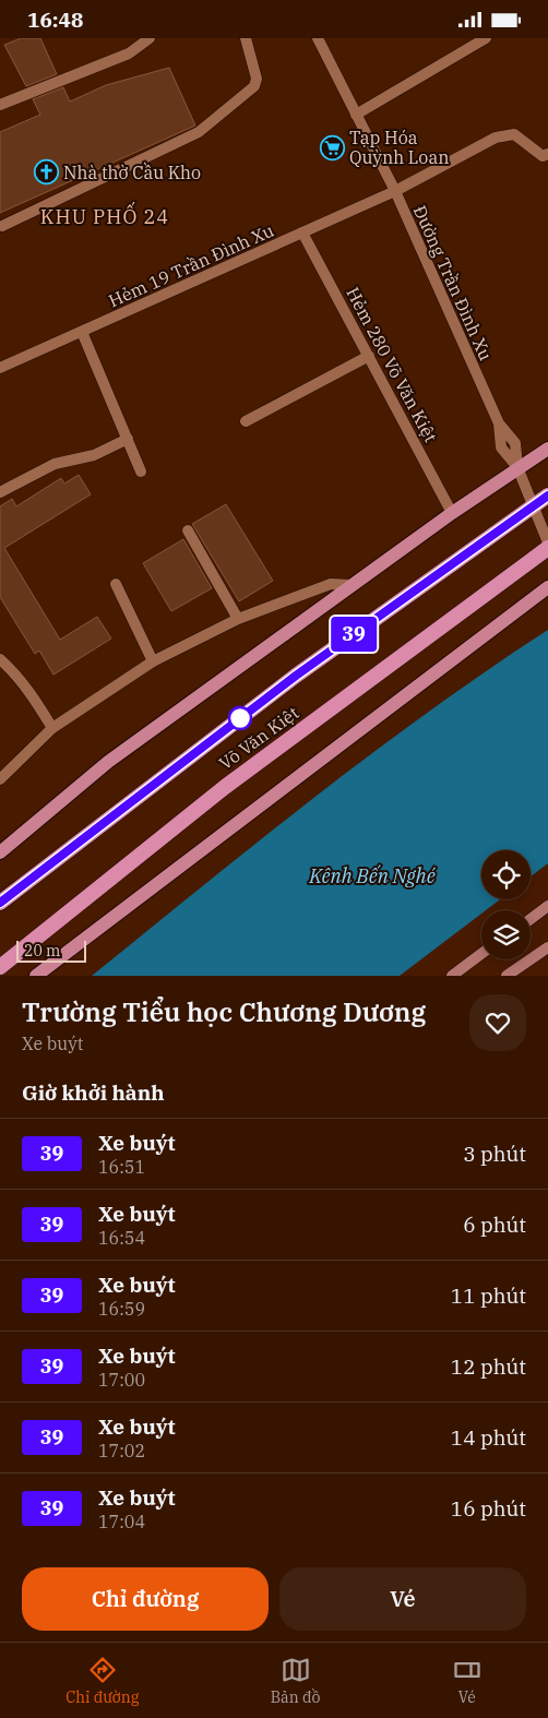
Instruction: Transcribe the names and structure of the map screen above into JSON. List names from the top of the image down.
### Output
{
  "streets": {
    "highway": ["Võ Văn Kiệt"],
    "street": ["Hẻm 19 Trần Ðình Xu", "Đường Trần Ðình Xu", "Hẻm 280 Võ Văn Kiệt"]
  },
  "crossings": [
    ["Hẻm 19 Trần Ðình Xu", "Đường Trần Ðình Xu"],
    ["Hẻm 19 Trần Ðình Xu", "Hẻm 280 Võ Văn Kiệt"],
    ["Đường Trần Ðình Xu", "Võ Văn Kiệt"]
  ],
  "districts": ["KHU PHỐ 24"],
  "water": ["Kênh Bến Nghé"],
  "places": {
    "supermarket": ["Tạp Hóa Quỳnh Loan"],
    "church": ["Nhà thờ Cầu Kho"]
  },
  "lines": ["bus line 39"],
  "scale_bar": "20 m",
  "page": {
    "status": "16:48",
    "on_map": "39",
    "scale": "20 m",
    "heading": [
      ["Trường Tiểu học Chương Dương", "Xe buýt"],
      "Giờ khởi hành"
    ],
    "list": [
      {
        "mark": "39",
        "name": "Xe buýt",
        "note": "16:51",
        "value": "3 phút"
      },
      {
        "mark": "39",
        "name": "Xe buýt",
        "note": "16:54",
        "value": "6 phút"
      },
      {
        "mark": "39",
        "name": "Xe buýt",
        "note": "16:59",
        "value": "11 phút"
      },
      {
        "mark": "39",
        "name": "Xe buýt",
        "note": "17:00",
        "value": "12 phút"
      },
      {
        "mark": "39",
        "name": "Xe buýt",
        "note": "17:02",
        "value": "14 phút"
      },
      {
        "mark": "39",
        "name": "Xe buýt",
        "note": "17:04",
        "value": "16 phút"
      }
    ],
    "buttons": ["Chỉ đường", "Vé"],
    "tabs": ["Chỉ đường", "Bản đồ", "Vé"]
  }
}
